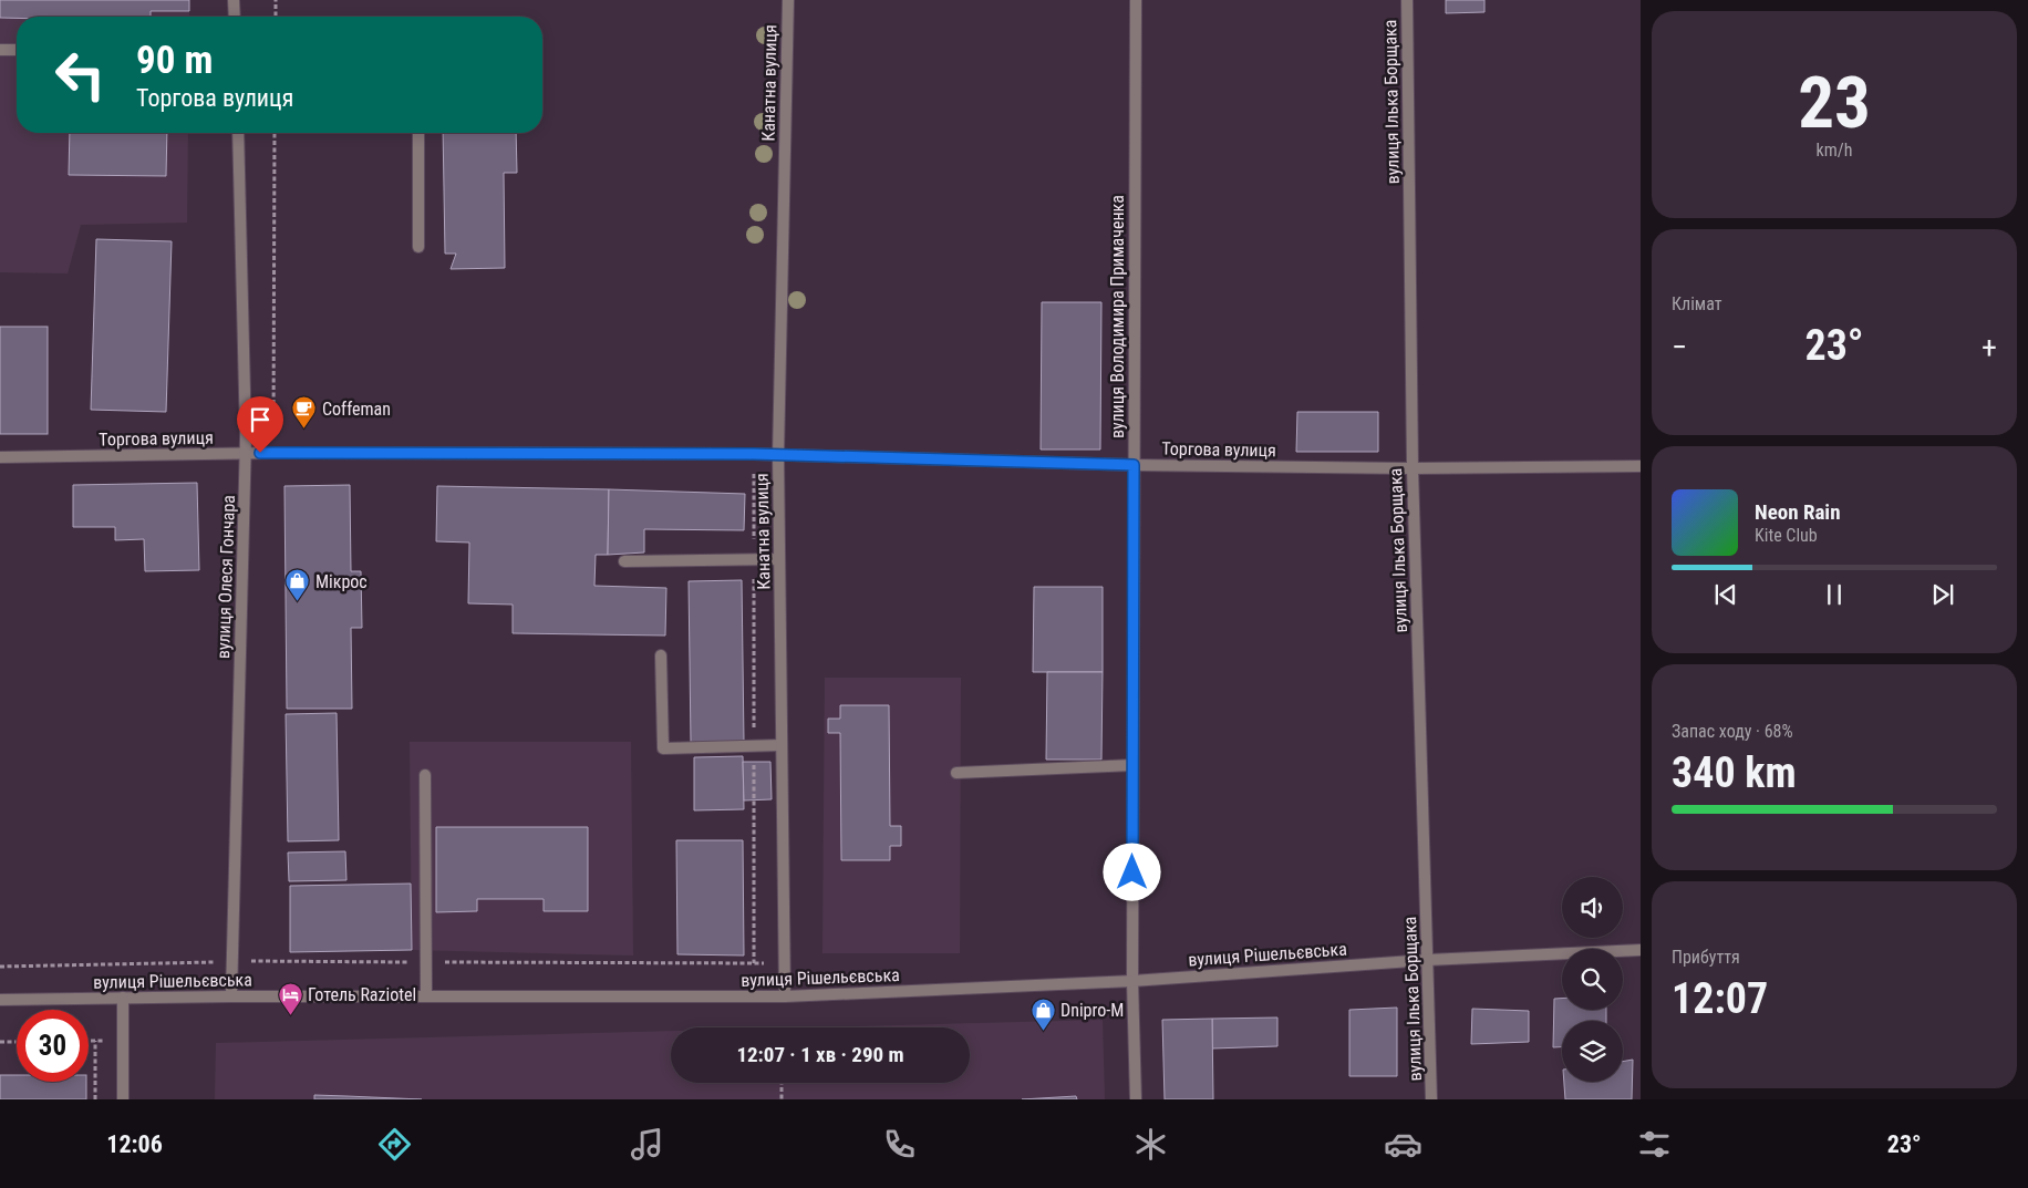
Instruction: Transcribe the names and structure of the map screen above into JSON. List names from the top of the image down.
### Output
{
  "streets": {
    "street": [
      "Канатна вулиця",
      "вулиця Ілька Борщака",
      "вулиця Володимира Примаченка",
      "Торгова вулиця",
      "вулиця Олеся Гончара",
      "вулиця Рішельєвська"
    ]
  },
  "crossings": [
    ["Канатна вулиця", "Торгова вулиця"],
    ["Канатна вулиця", "вулиця Рішельєвська"],
    ["вулиця Ілька Борщака", "Торгова вулиця"],
    ["вулиця Ілька Борщака", "вулиця Рішельєвська"],
    ["вулиця Володимира Примаченка", "Торгова вулиця"],
    ["вулиця Володимира Примаченка", "вулиця Рішельєвська"],
    ["Торгова вулиця", "вулиця Олеся Гончара"],
    ["вулиця Олеся Гончара", "вулиця Рішельєвська"]
  ],
  "places": {
    "cafe": ["Coffeman"],
    "shop": ["Мікрос", "Dnipro-M"],
    "hotel": ["Готель Raziotel"]
  },
  "page": {
    "tile": [
      ["23", "km/h"],
      "Клімат",
      ["Запас ходу · 68%", "340 km"],
      ["Прибуття", "12:07"]
    ],
    "turn": ["90 m", "Торгова вулиця"],
    "heat": ["−", "23°", "+"],
    "song": ["Neon Rain", "Kite Club"],
    "limit": "30",
    "trip": "12:07 · 1 хв · 290 m",
    "tabs": ["12:06", "23°"]
  }
}
